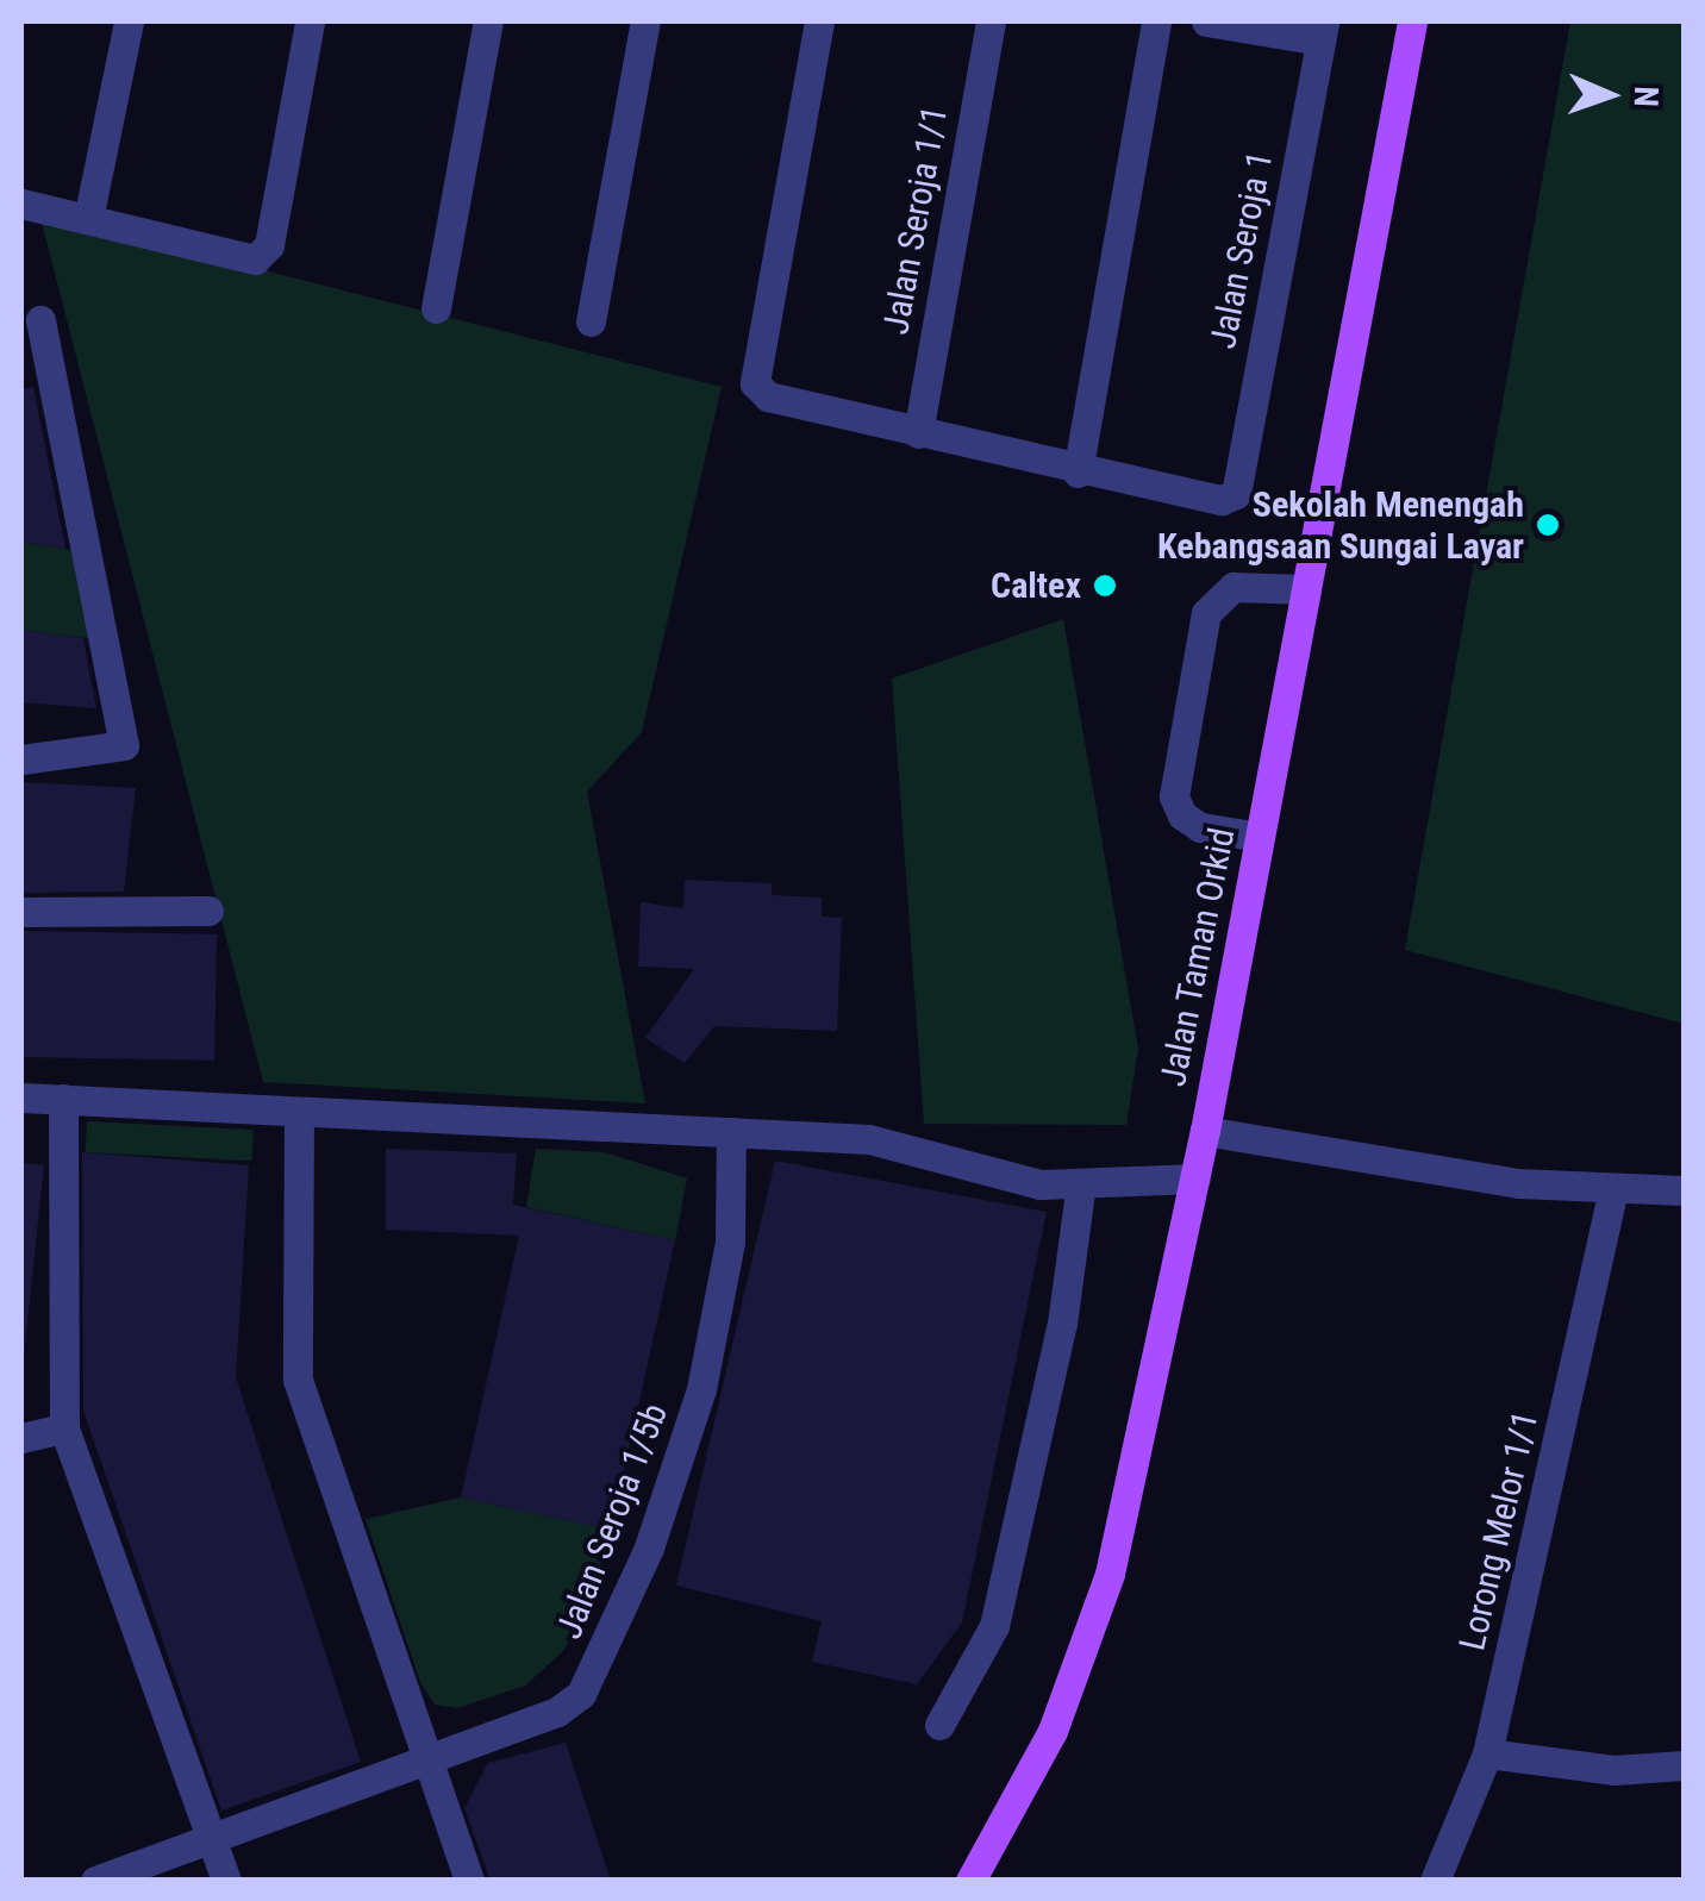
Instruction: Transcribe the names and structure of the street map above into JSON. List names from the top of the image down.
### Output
{
  "streets": {
    "main road": ["Jalan Taman Orkid"],
    "street": [
      "Jalan Seroja 1/1",
      "Jalan Seroja 1",
      "Jalan Seroja 1/5b",
      "Lorong Melor 1/1"
    ]
  },
  "places": ["Sekolah Menengah Kebangsaan Sungai Layar", "Caltex"],
  "north": "right"
}
